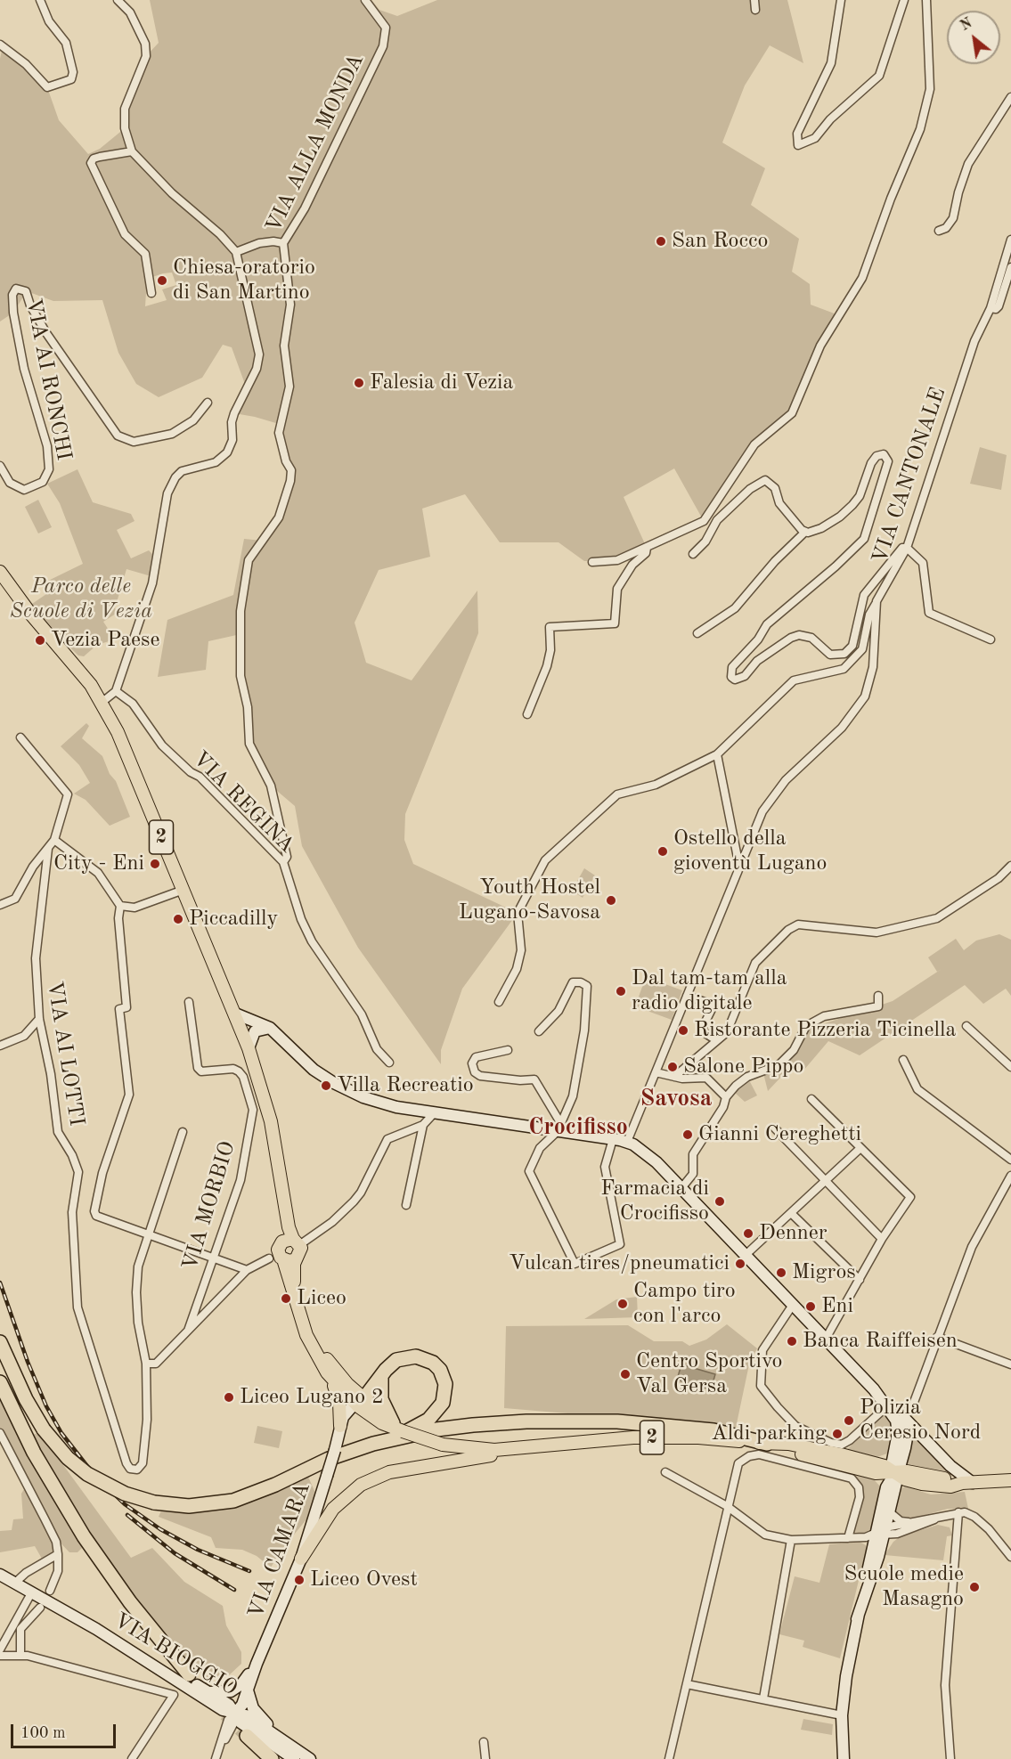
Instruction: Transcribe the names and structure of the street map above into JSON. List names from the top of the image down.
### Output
{
  "streets": {
    "main road": ["2", "VIA CAMARA", "VIA BIOGGIO"],
    "street": [
      "VIA ALLA MONDA",
      "VIA AI RONCHI",
      "VIA CANTONALE",
      "VIA REGINA",
      "VIA AI LOTTI",
      "VIA MORBIO"
    ]
  },
  "crossings": [
    ["VIA ALLA MONDA", "VIA REGINA"],
    ["2", "VIA CAMARA"],
    ["VIA CAMARA", "VIA BIOGGIO"]
  ],
  "districts": ["Savosa", "Crocifisso"],
  "parks": ["Parco delle Scuole di Vezia"],
  "places": [
    "San Rocco",
    "Chiesa-oratorio di San Martino",
    "Falesia di Vezia",
    "Vezia Paese",
    "Ostello della gioventù Lugano",
    "City - Eni",
    "Youth Hostel Lugano-Savosa",
    "Piccadilly",
    "Dal tam-tam alla radio digitale",
    "Ristorante Pizzeria Ticinella",
    "Salone Pippo",
    "Villa Recreatio",
    "Gianni Cereghetti",
    "Farmacia di Crocifisso",
    "Denner",
    "Vulcan tires/pneumatici",
    "Migros",
    "Liceo",
    "Campo tiro con l'arco",
    "Eni",
    "Banca Raiffeisen",
    "Centro Sportivo Val Gersa",
    "Liceo Lugano 2",
    "Polizia Ceresio Nord",
    "Aldi parking",
    "Liceo Ovest",
    "Scuole medie Masagno"
  ],
  "scale_bar": "100 m",
  "north": "top left"
}
